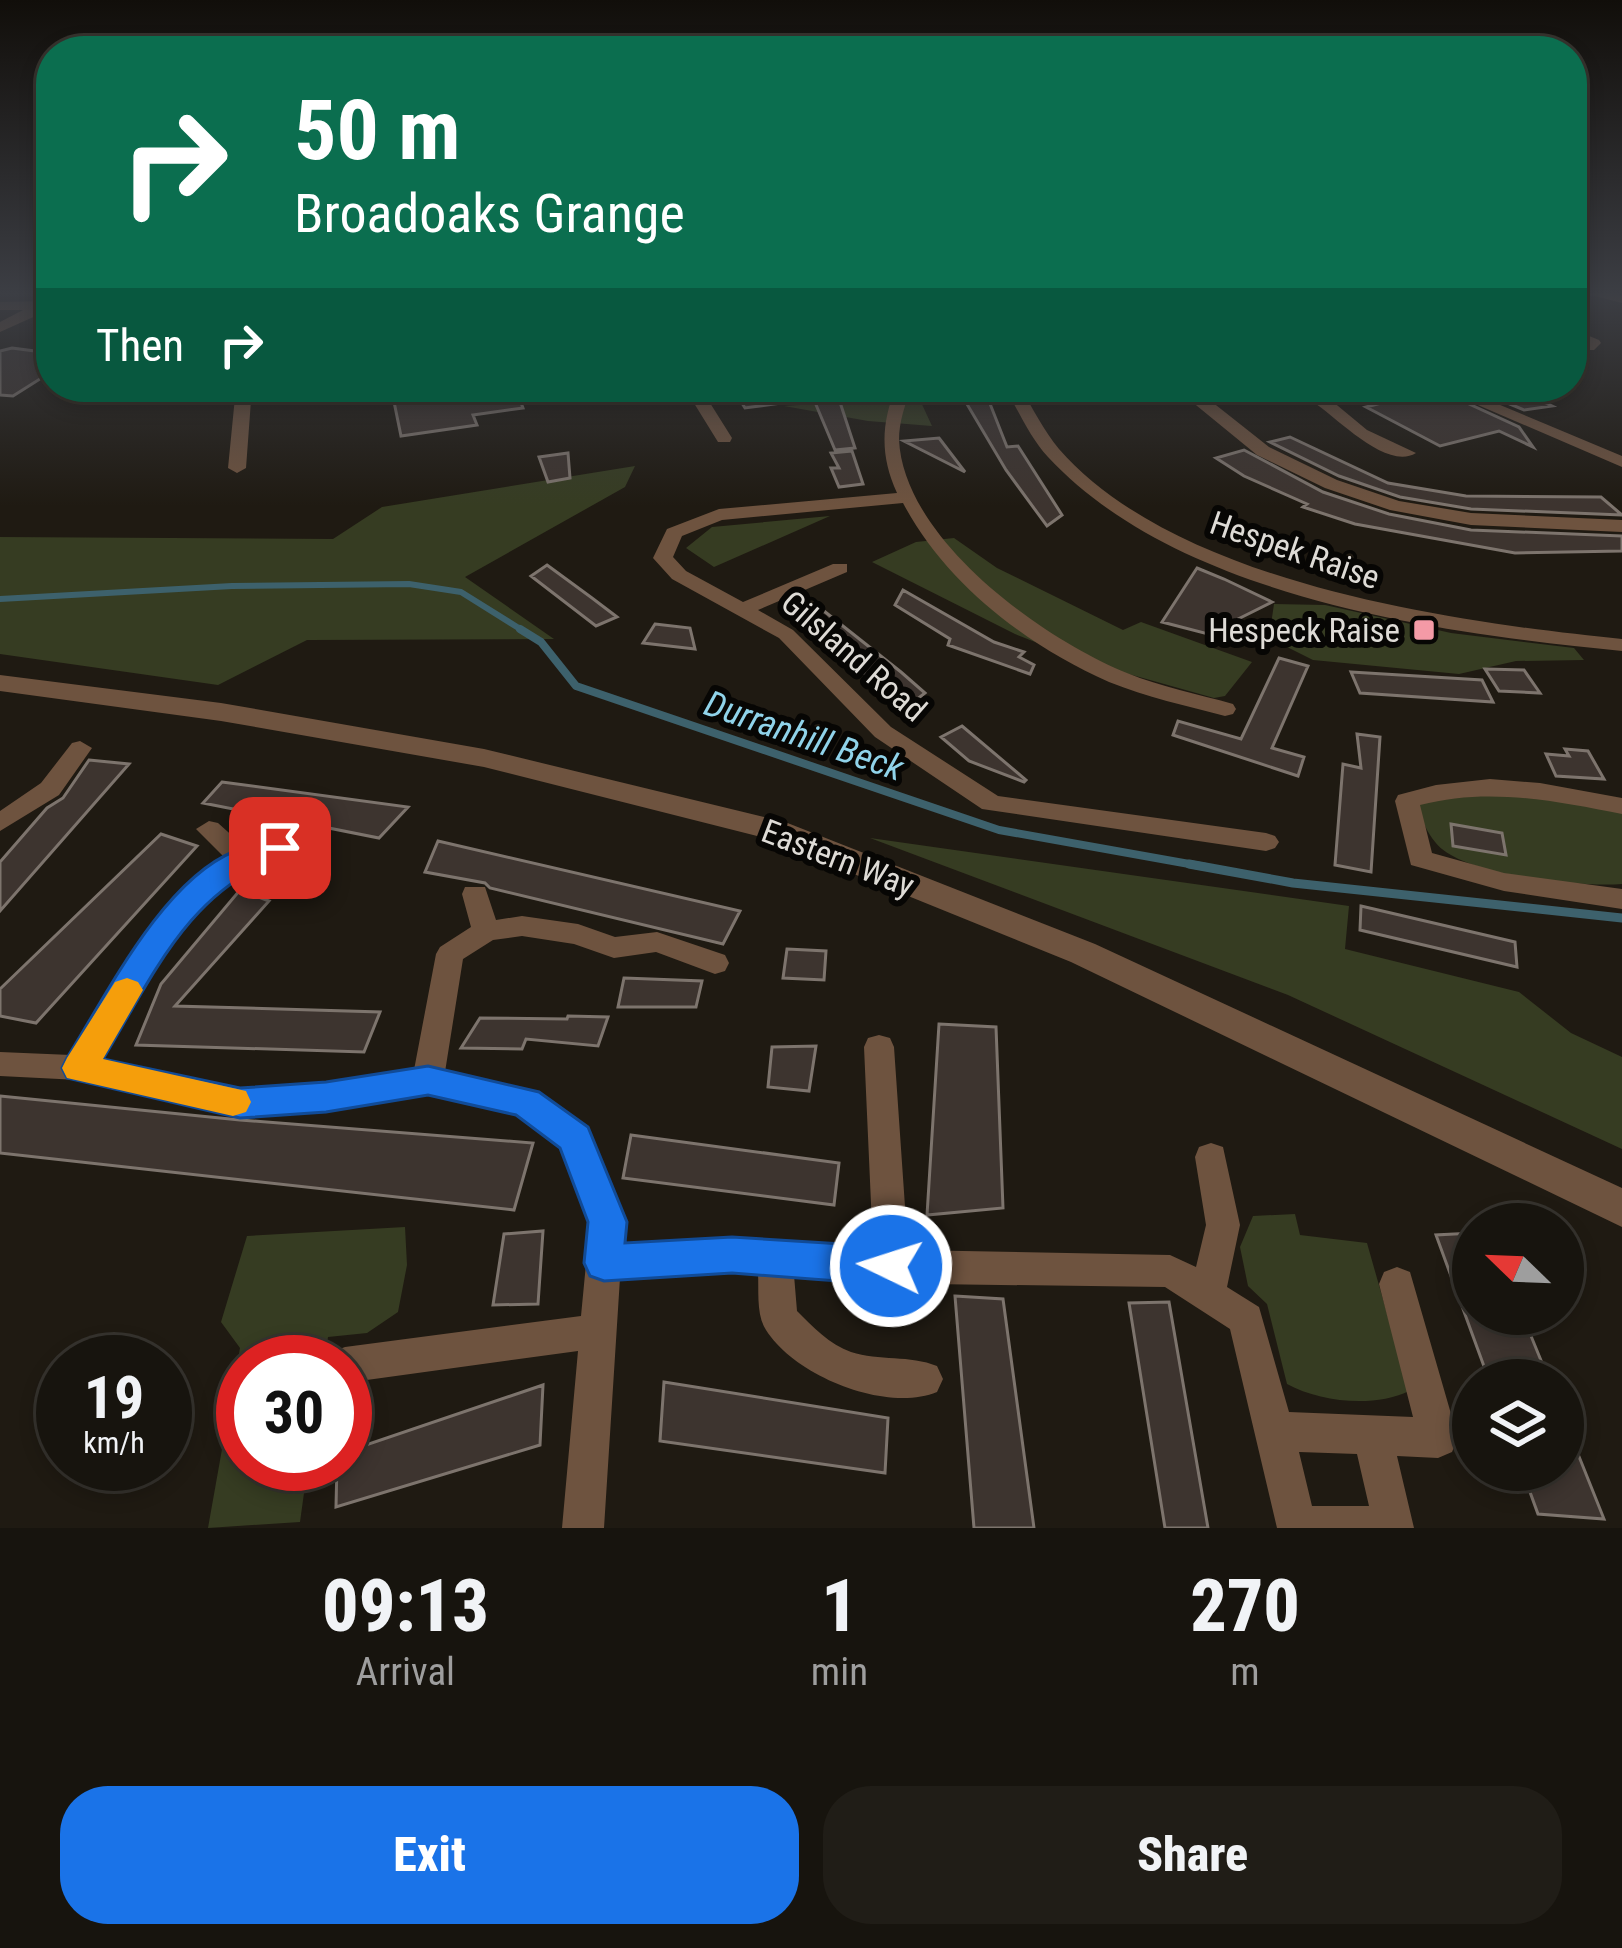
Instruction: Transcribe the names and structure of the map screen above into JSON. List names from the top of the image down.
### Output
{
  "streets": {
    "street": ["Hespek Raise", "Gilsland Road", "Eastern Way"]
  },
  "water": ["Durranhill Beck"],
  "places": {
    "transit": ["Hespeck Raise"]
  },
  "north": "top left",
  "page": {
    "turn": ["50 m", "Broadoaks Grange"],
    "then": "Then",
    "speed": "19 km/h",
    "limit": "30",
    "eta": [
      "09:13",
      "Arrival",
      "1",
      "min",
      "270",
      "m"
    ],
    "buttons": ["Exit", "Share"]
  }
}
